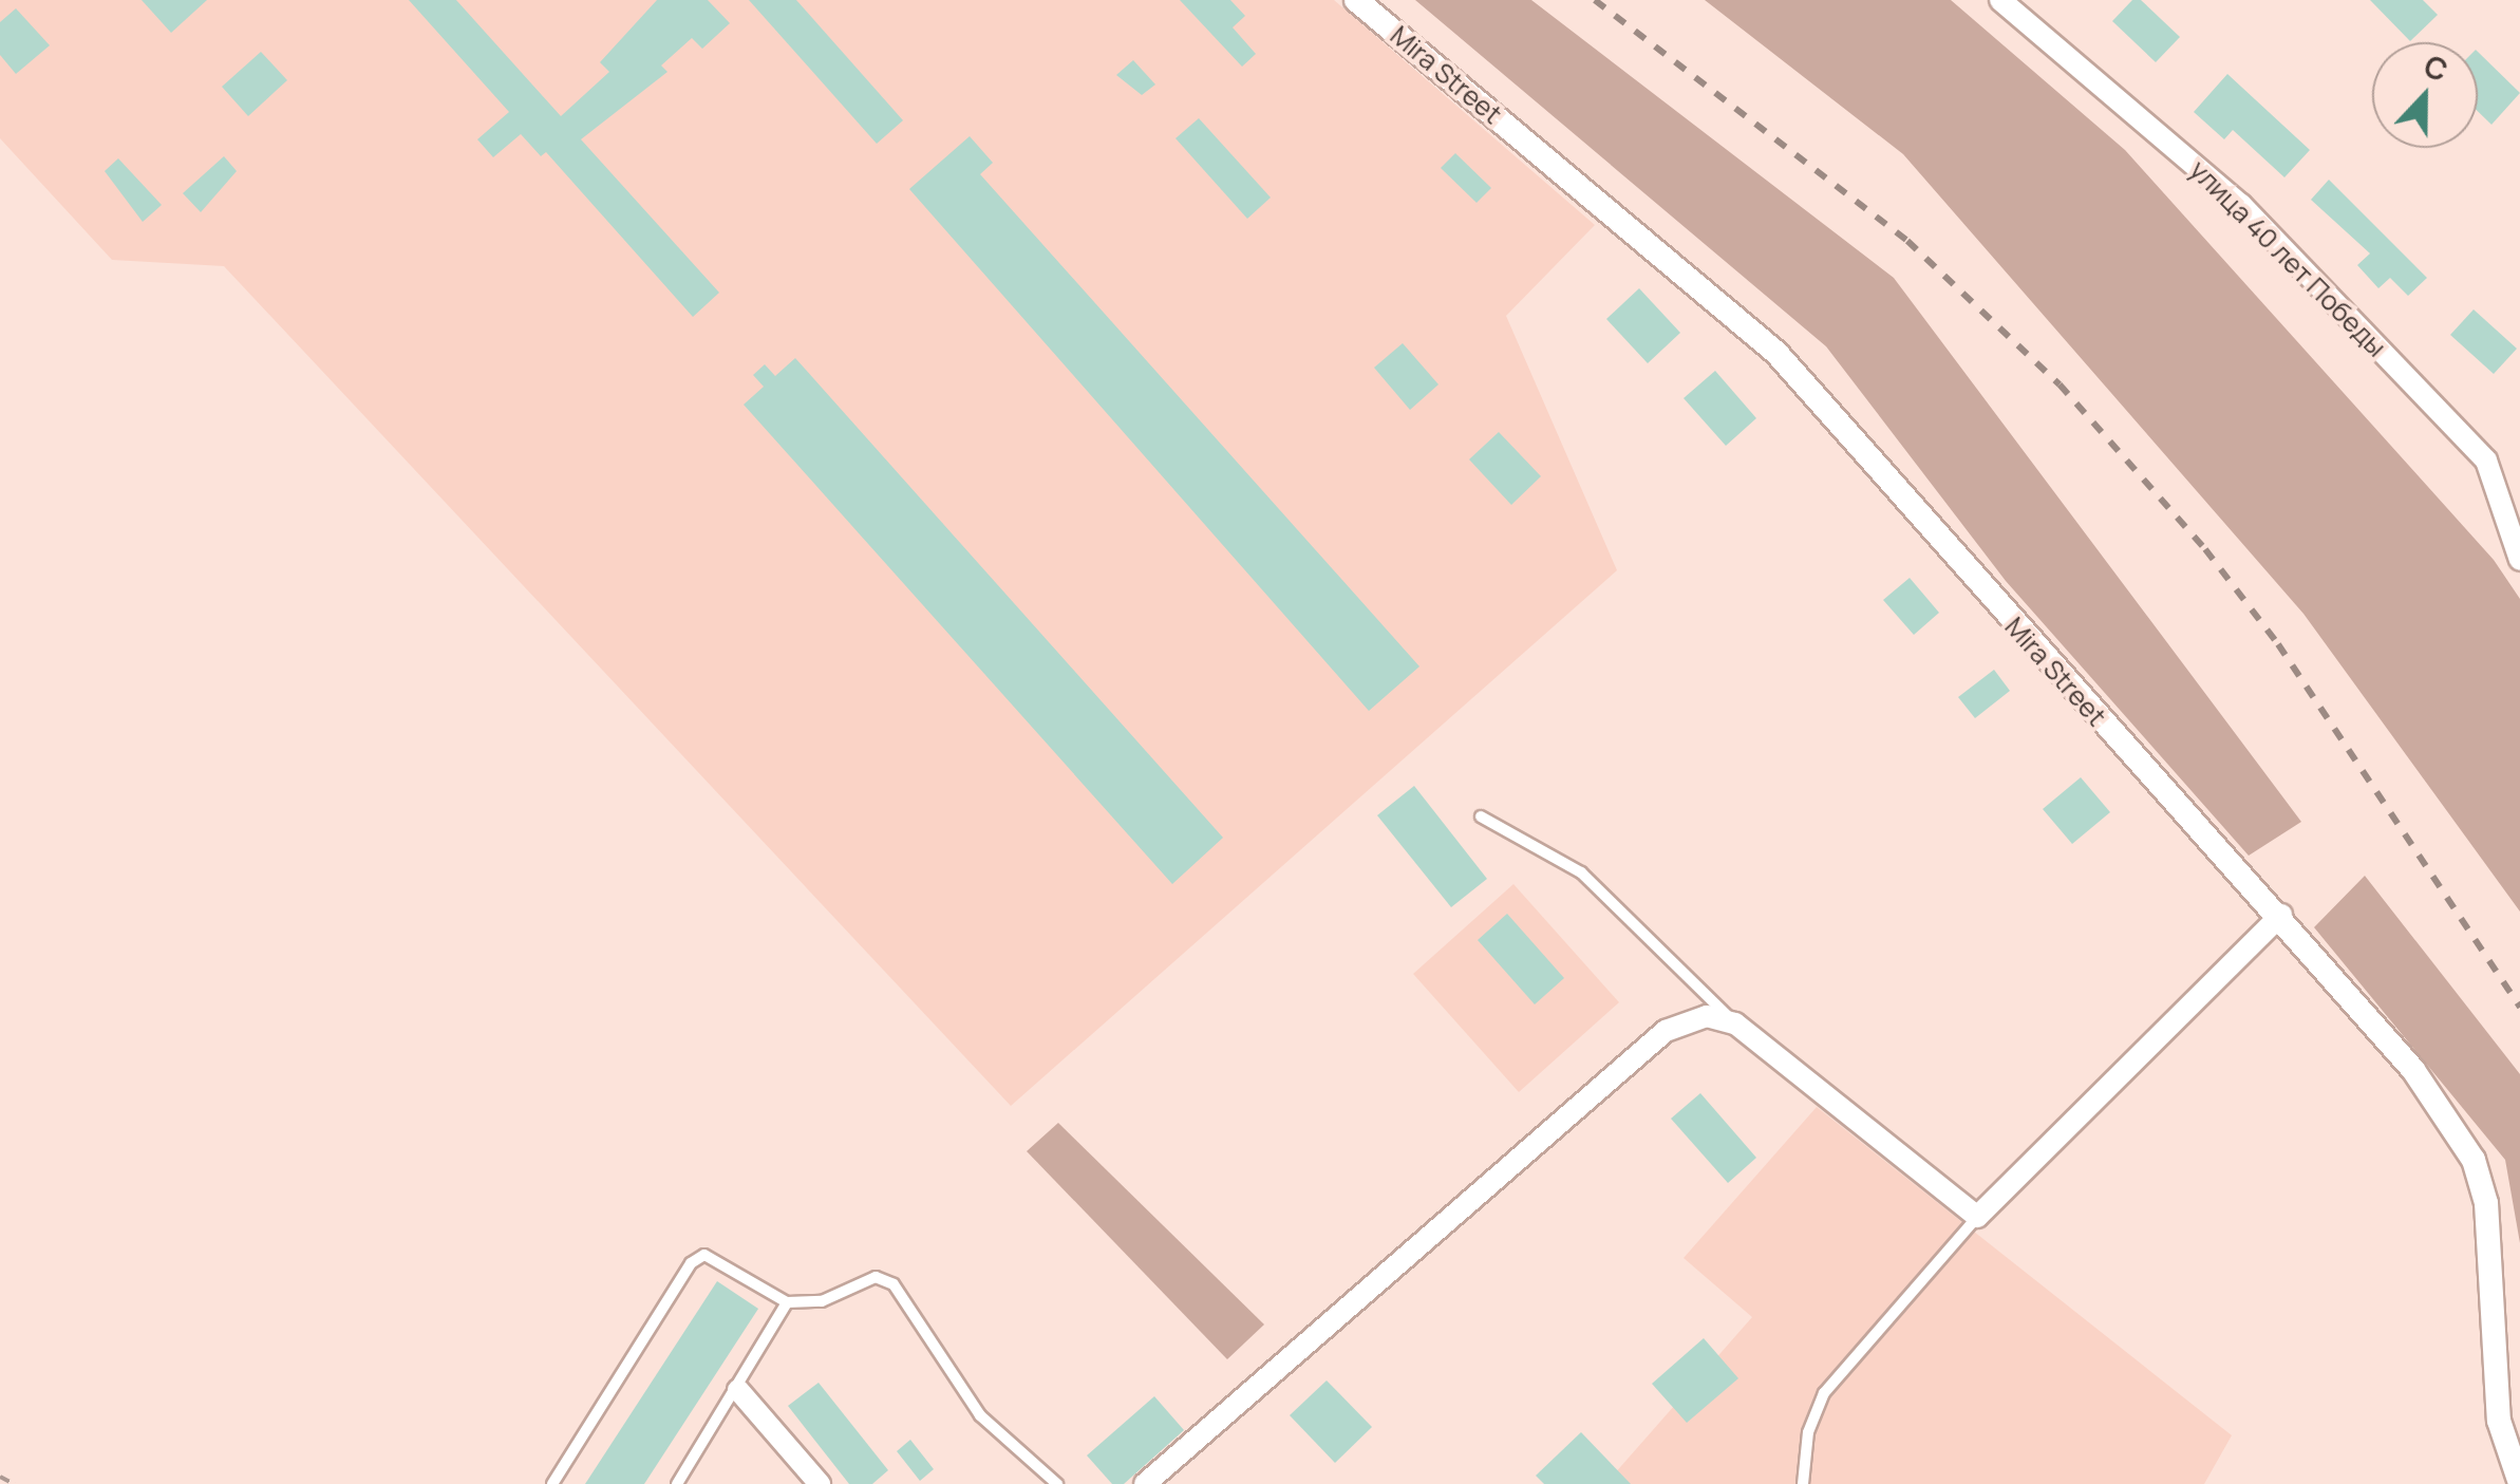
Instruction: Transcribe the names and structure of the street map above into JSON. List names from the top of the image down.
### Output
{
  "streets": {
    "street": ["Mira Street", "улица 40 лет Победы"]
  },
  "north": "top"
}
